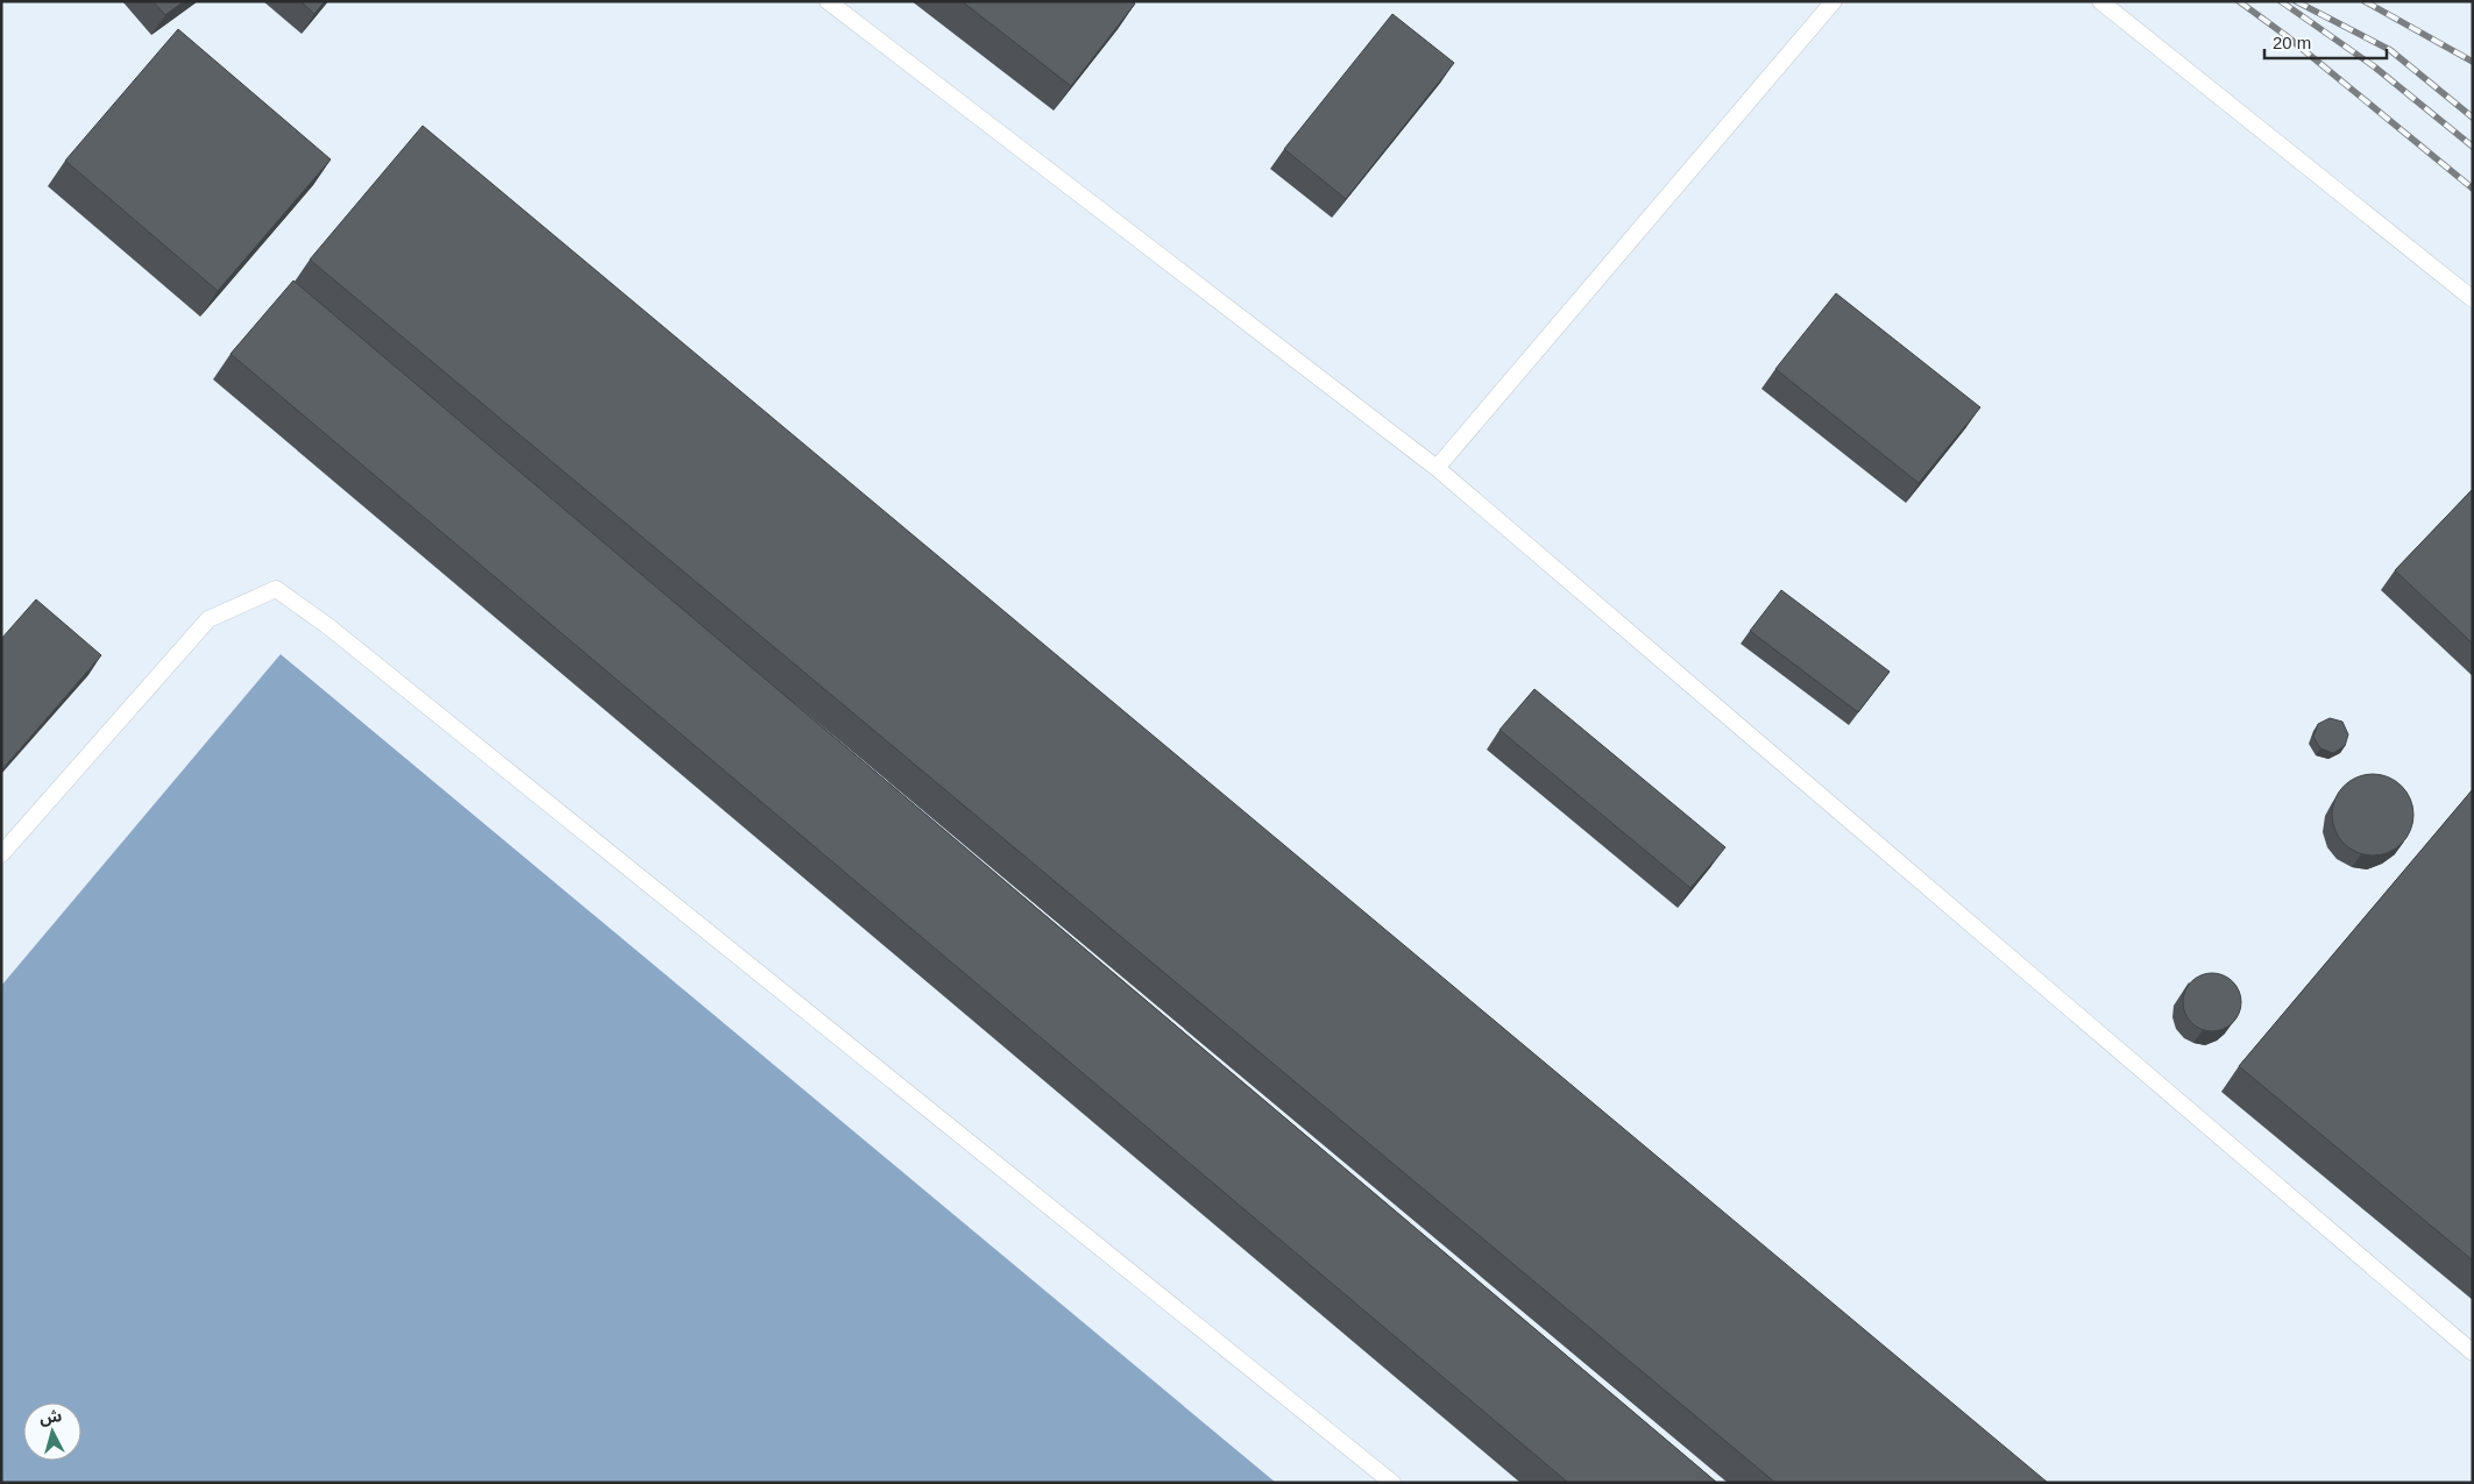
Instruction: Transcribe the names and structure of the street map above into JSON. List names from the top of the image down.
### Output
{
  "scale_bar": "20 m",
  "north": "top"
}
